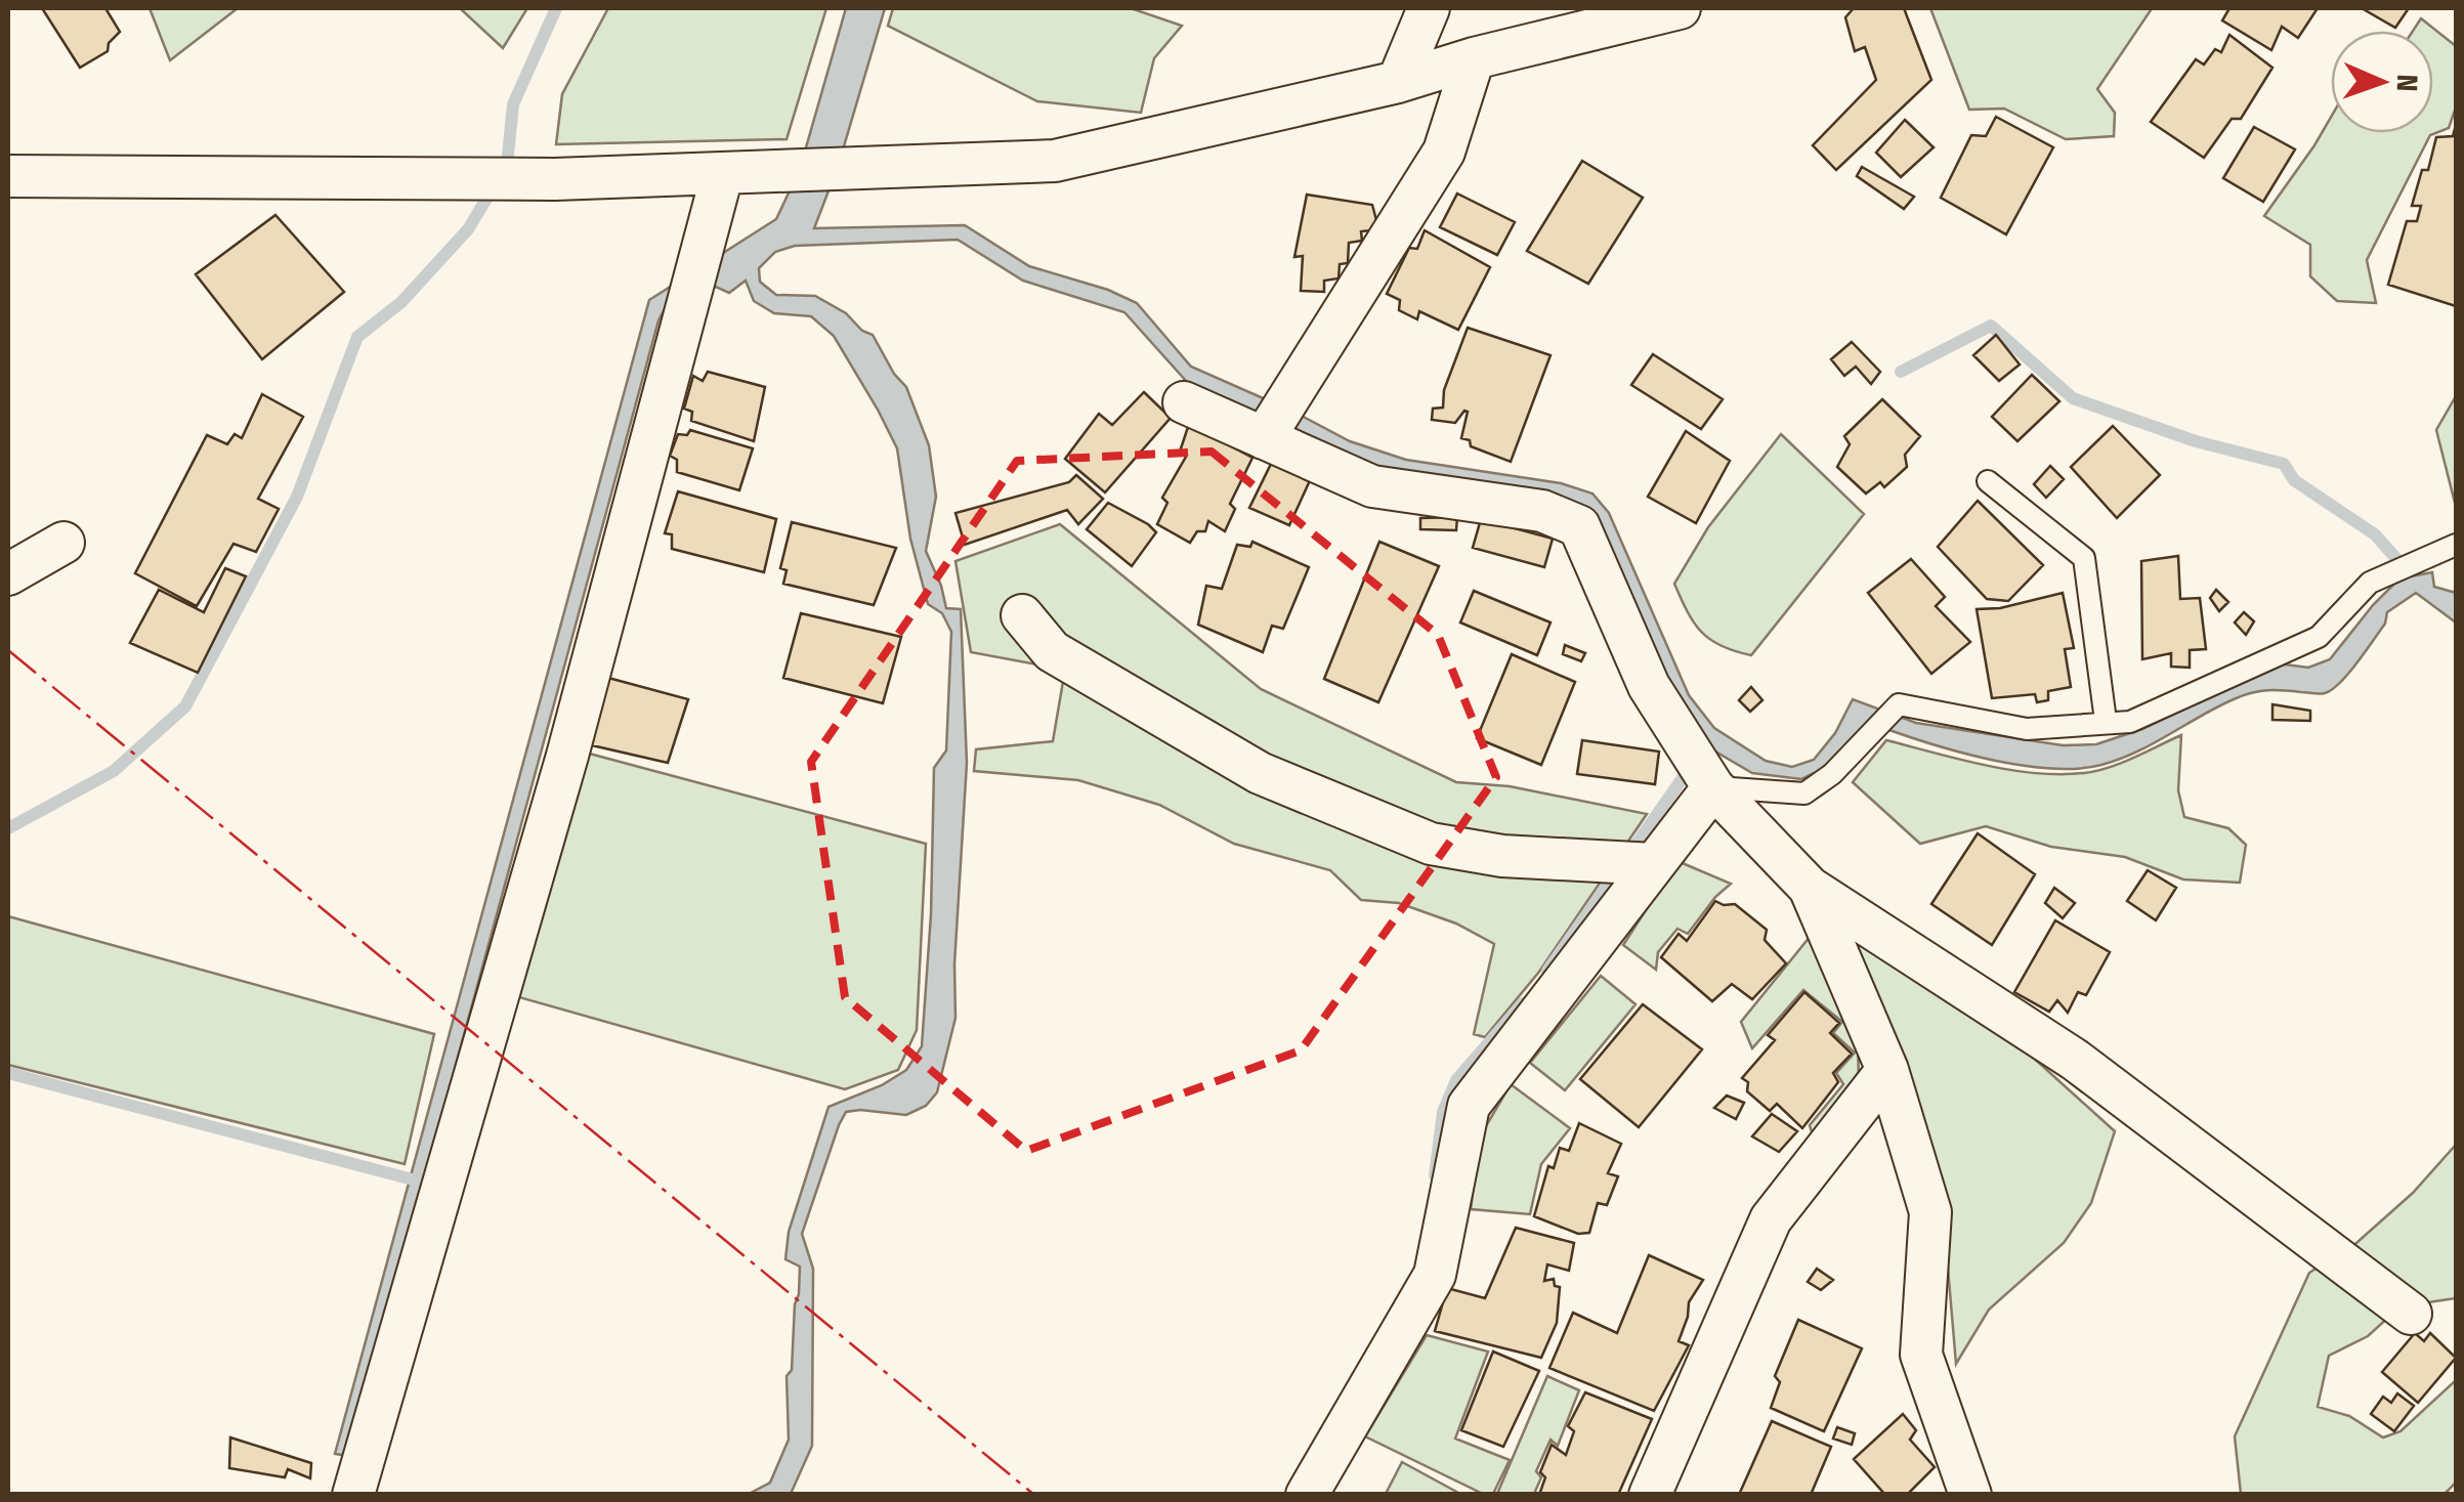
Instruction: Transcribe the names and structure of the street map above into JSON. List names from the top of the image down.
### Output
{
  "north": "right"
}
